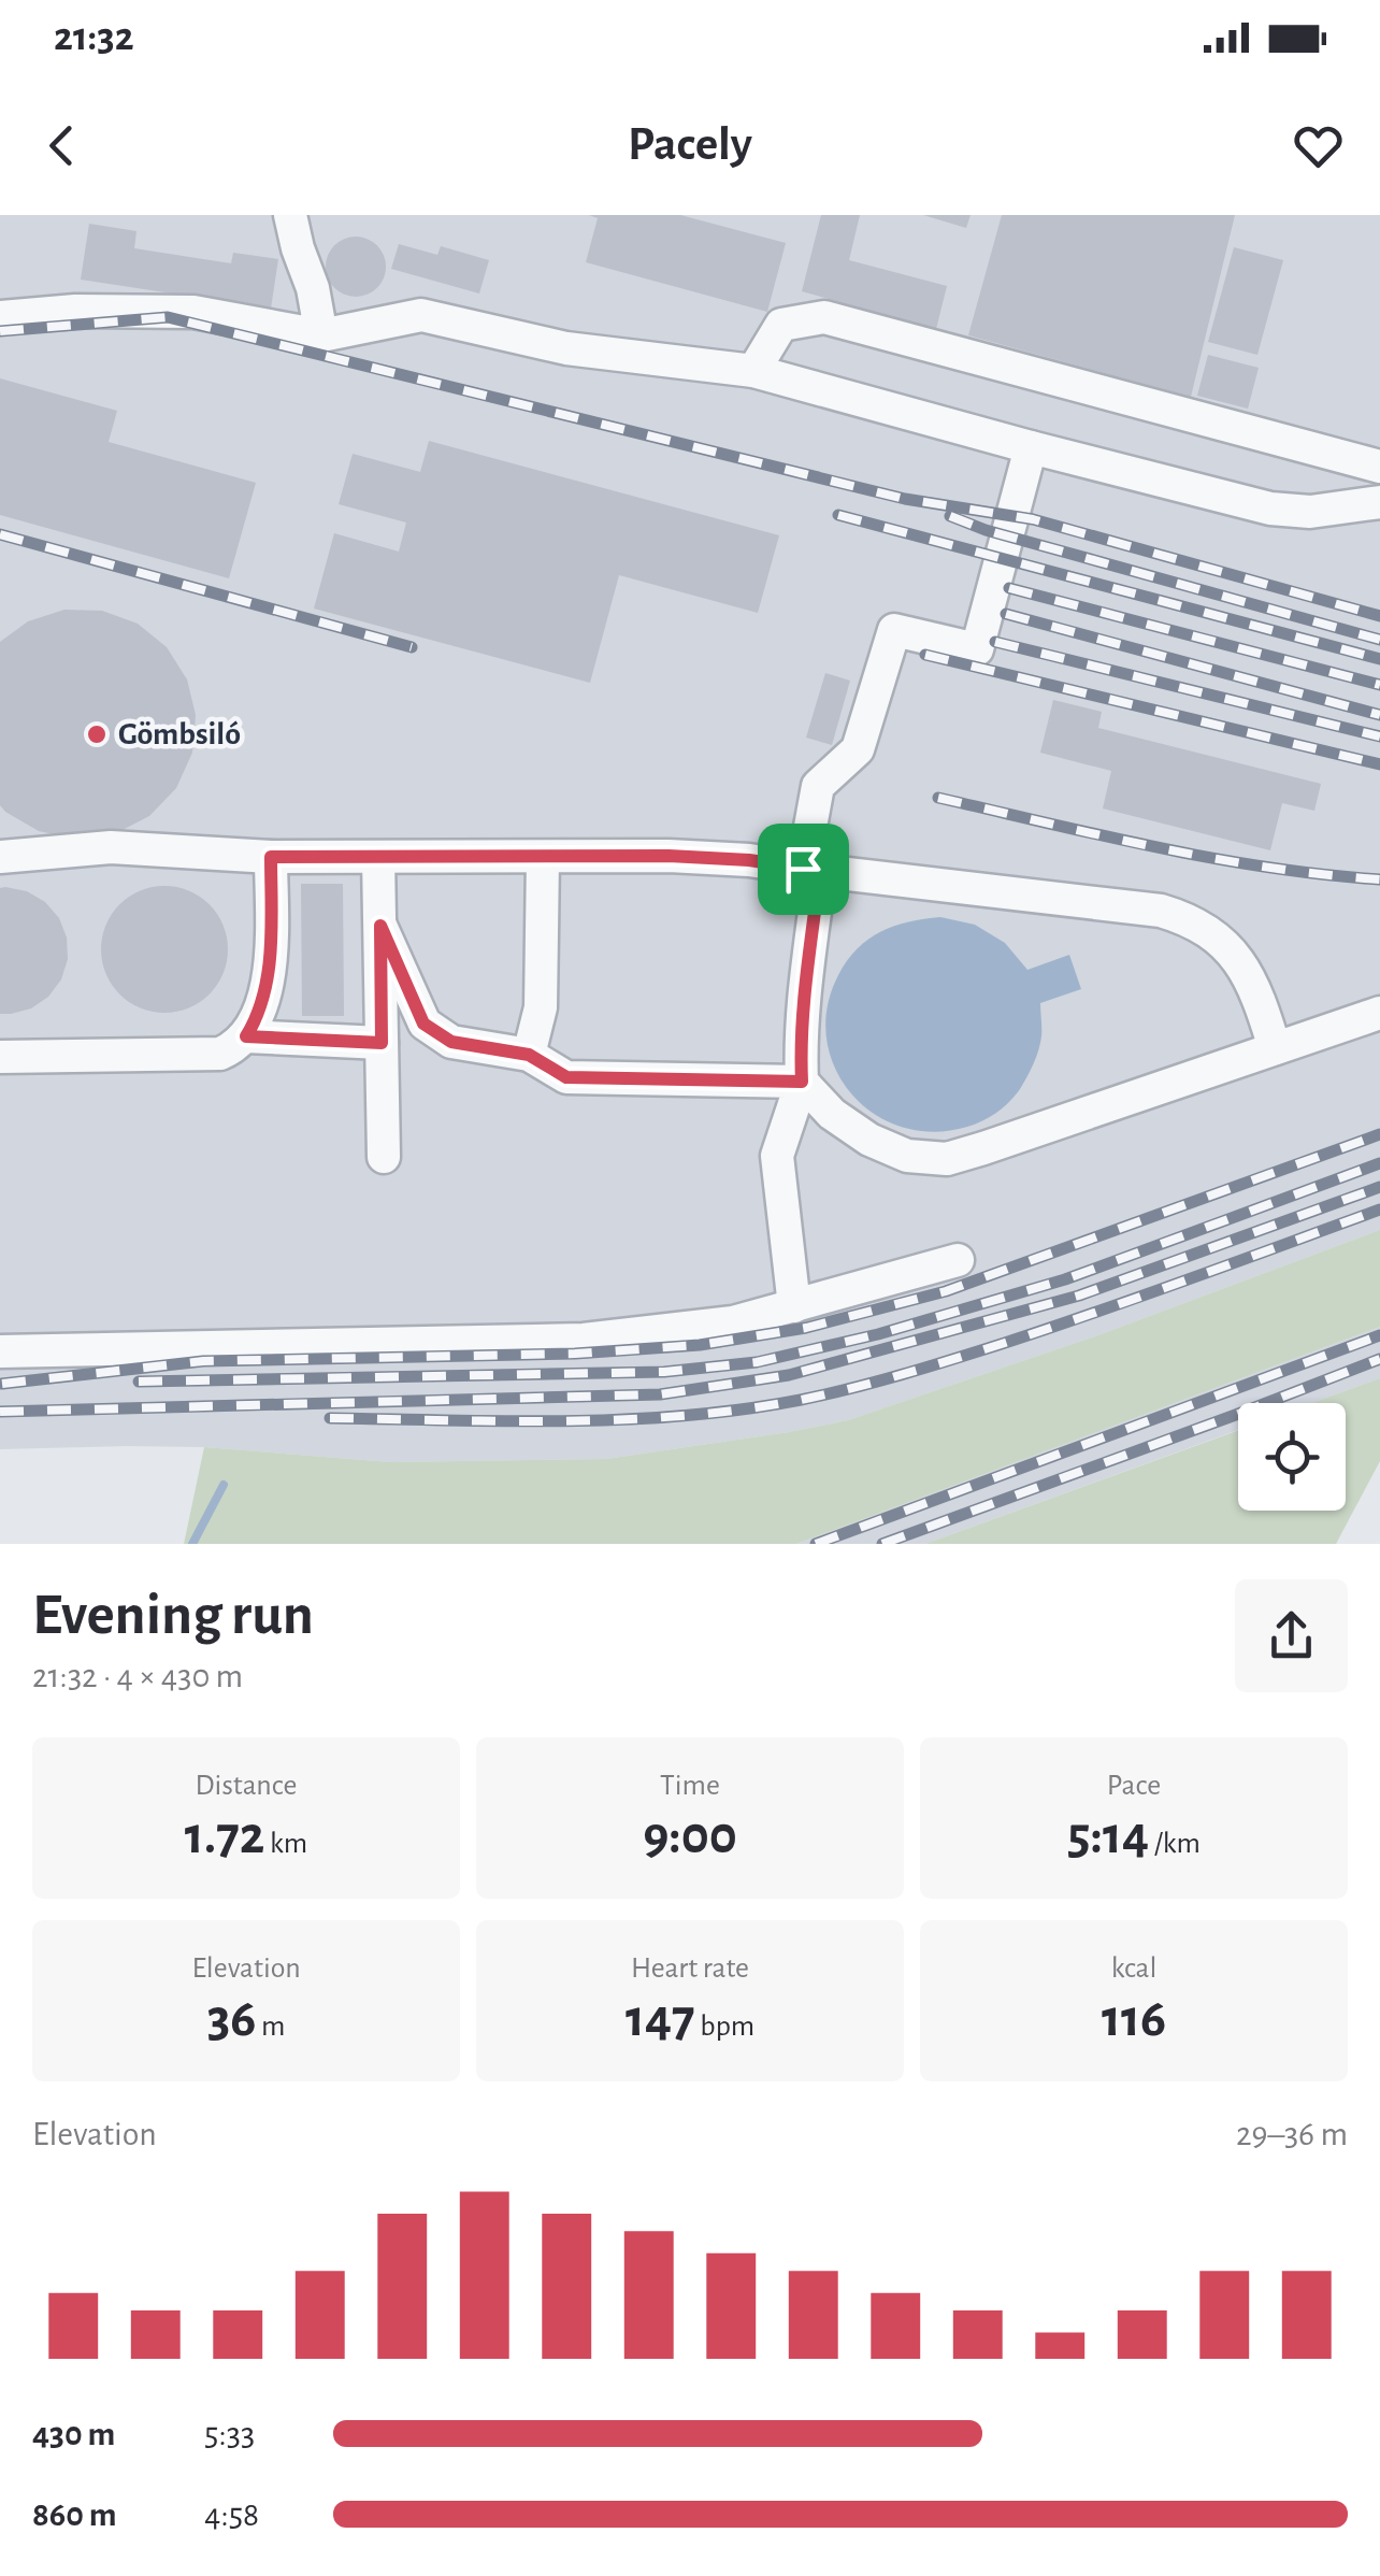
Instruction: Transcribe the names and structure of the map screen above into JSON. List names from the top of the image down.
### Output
{
  "places": ["Gömbsiló"],
  "page": {
    "status": "21:32",
    "header": "Pacely",
    "heading": ["Evening run", "21:32 · 4 × 430 m"],
    "stats": [
      ["Distance", "1.72 km"],
      ["Time", "9:00"],
      ["Pace", "5:14 /km"],
      ["Elevation", "36 m"],
      ["Heart rate", "147 bpm"],
      ["kcal", "116"]
    ],
    "chart": ["Elevation", "29–36 m"],
    "list": [
      {
        "name": "430 m",
        "note": "5:33"
      },
      {
        "name": "860 m",
        "note": "4:58"
      }
    ]
  }
}
